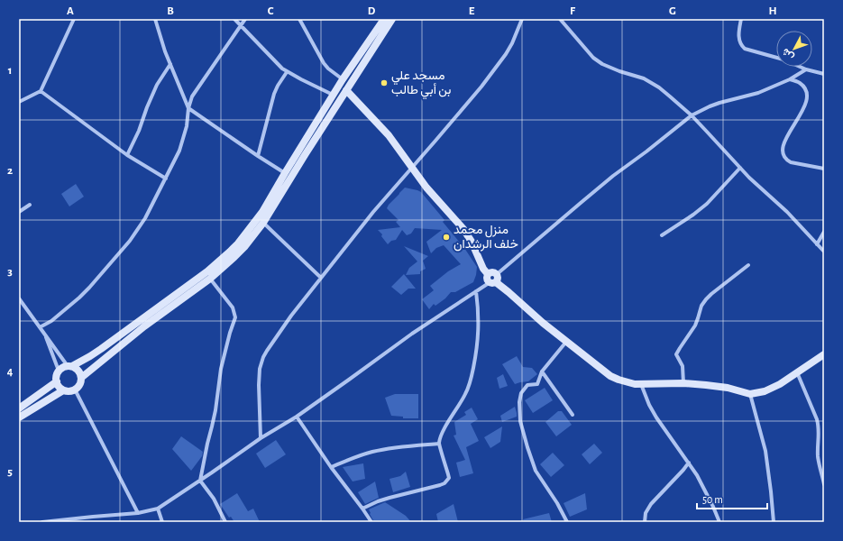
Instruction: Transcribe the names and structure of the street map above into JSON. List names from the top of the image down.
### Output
{
  "places": ["مسجد علي بن أبي طالب", "منزل محمد خلف الرشدان"],
  "scale_bar": "50 m",
  "north": "bottom left",
  "grid": {
    "columns": [
      "A",
      "B",
      "C",
      "D",
      "E",
      "F",
      "G",
      "H"
    ],
    "rows": [
      "1",
      "2",
      "3",
      "4",
      "5"
    ]
  }
}
